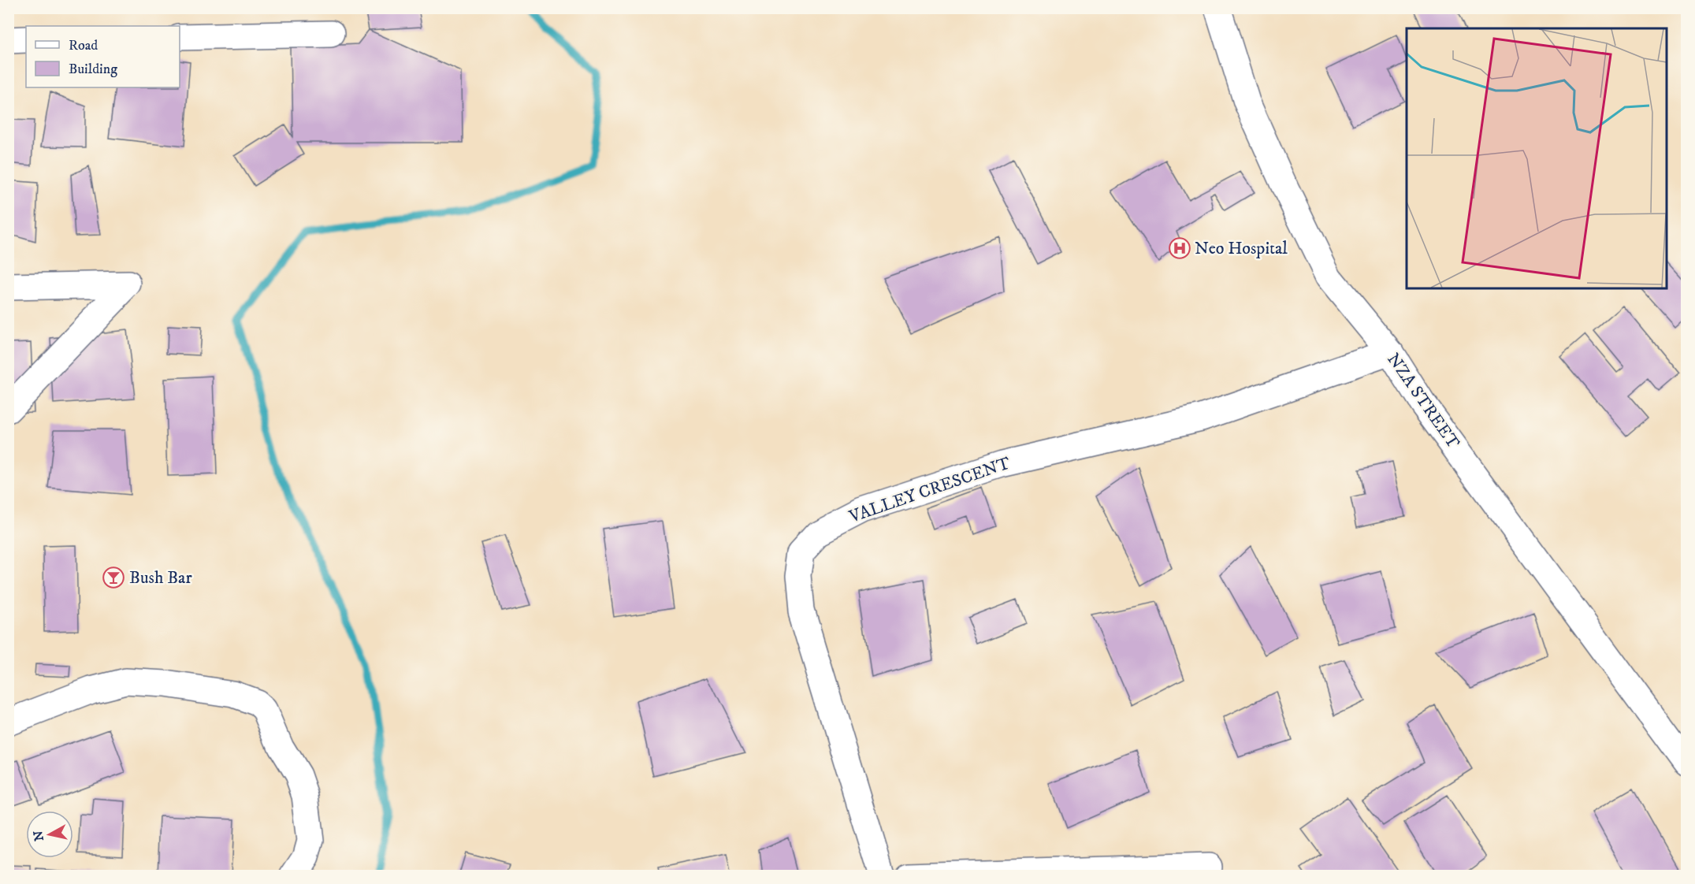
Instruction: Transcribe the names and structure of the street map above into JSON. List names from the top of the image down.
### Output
{
  "streets": {
    "street": ["NZA STREET", "VALLEY CRESCENT"]
  },
  "crossings": [
    ["NZA STREET", "VALLEY CRESCENT"]
  ],
  "places": {
    "hospital": ["Neo Hospital"],
    "bar": ["Bush Bar"]
  },
  "legend": ["Road", "Building"],
  "north": "left"
}
